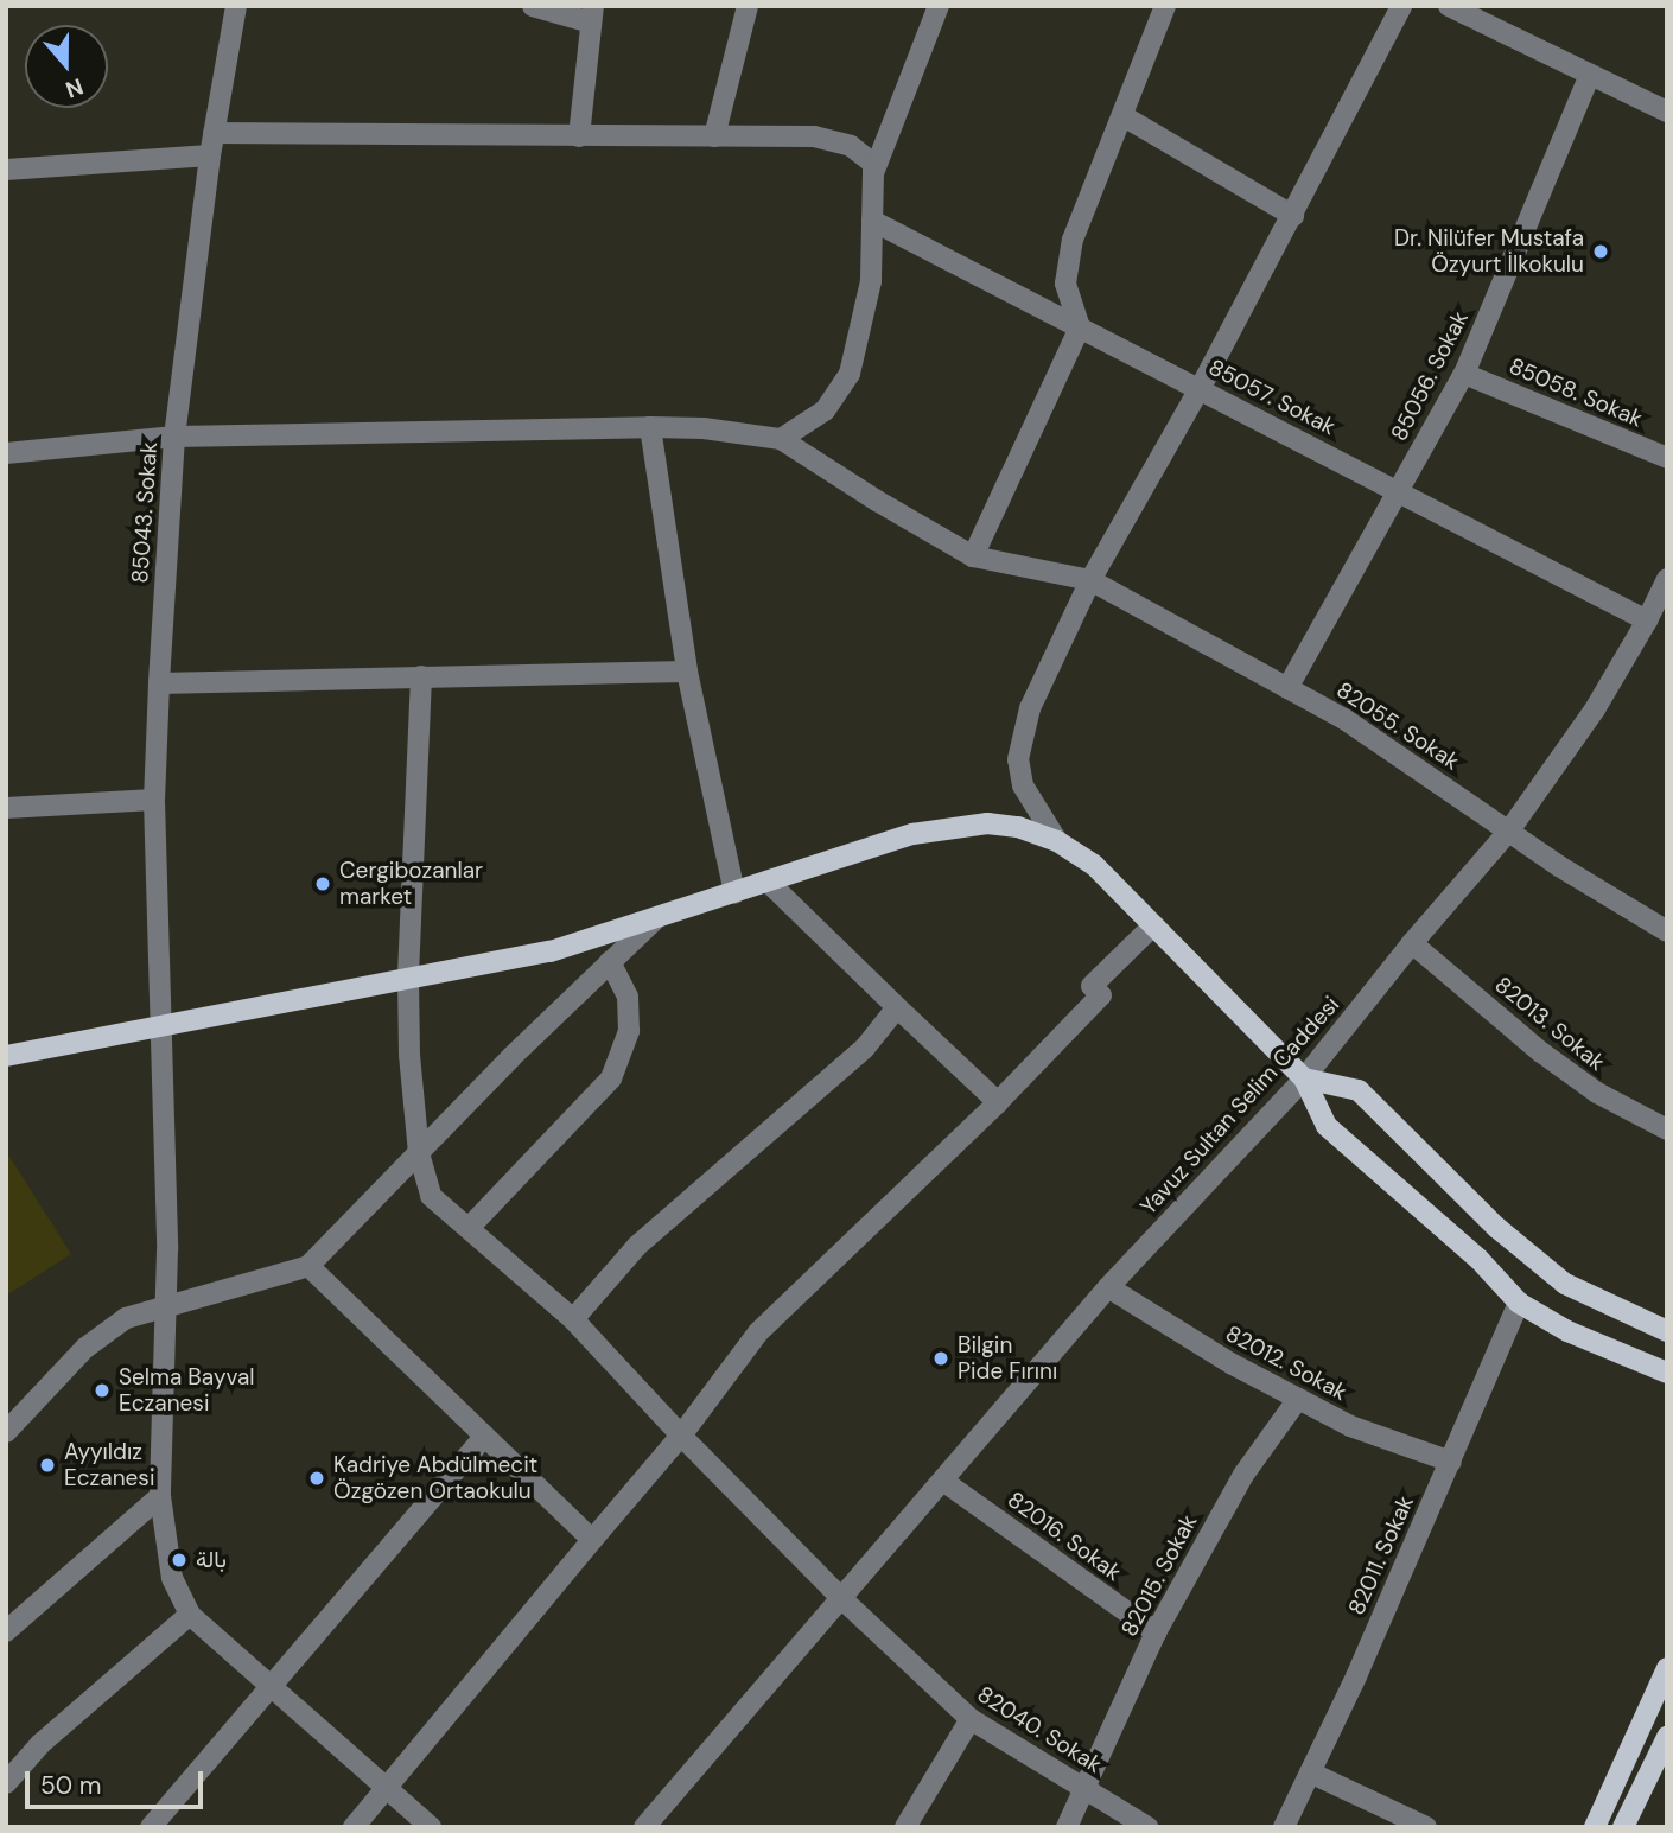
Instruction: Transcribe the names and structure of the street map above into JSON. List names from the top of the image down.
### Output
{
  "streets": {
    "street": [
      "85056. Sokak",
      "85058. Sokak",
      "85057. Sokak",
      "85043. Sokak",
      "82055. Sokak",
      "82013. Sokak",
      "Yavuz Sultan Selim Caddesi",
      "82012. Sokak",
      "82016. Sokak",
      "82011. Sokak",
      "82015. Sokak",
      "82040. Sokak"
    ]
  },
  "crossings": [
    ["85056. Sokak", "85058. Sokak"],
    ["85056. Sokak", "85057. Sokak"],
    ["85056. Sokak", "82055. Sokak"],
    ["85057. Sokak", "Yavuz Sultan Selim Caddesi"],
    ["82055. Sokak", "Yavuz Sultan Selim Caddesi"],
    ["82013. Sokak", "Yavuz Sultan Selim Caddesi"],
    ["Yavuz Sultan Selim Caddesi", "82012. Sokak"],
    ["Yavuz Sultan Selim Caddesi", "82016. Sokak"],
    ["Yavuz Sultan Selim Caddesi", "82040. Sokak"],
    ["82012. Sokak", "82011. Sokak"],
    ["82012. Sokak", "82015. Sokak"],
    ["82016. Sokak", "82015. Sokak"],
    ["82015. Sokak", "82040. Sokak"]
  ],
  "places": [
    "Dr. Nilüfer Mustafa Özyurt İlkokulu",
    "Cergibozanlar market",
    "Bilgin Pide Fırını",
    "Selma Bayval Eczanesi",
    "Ayyıldız Eczanesi",
    "Kadriye Abdülmecit Özgözen Ortaokulu",
    "بالة"
  ],
  "scale_bar": "50 m",
  "north": "bottom"
}
